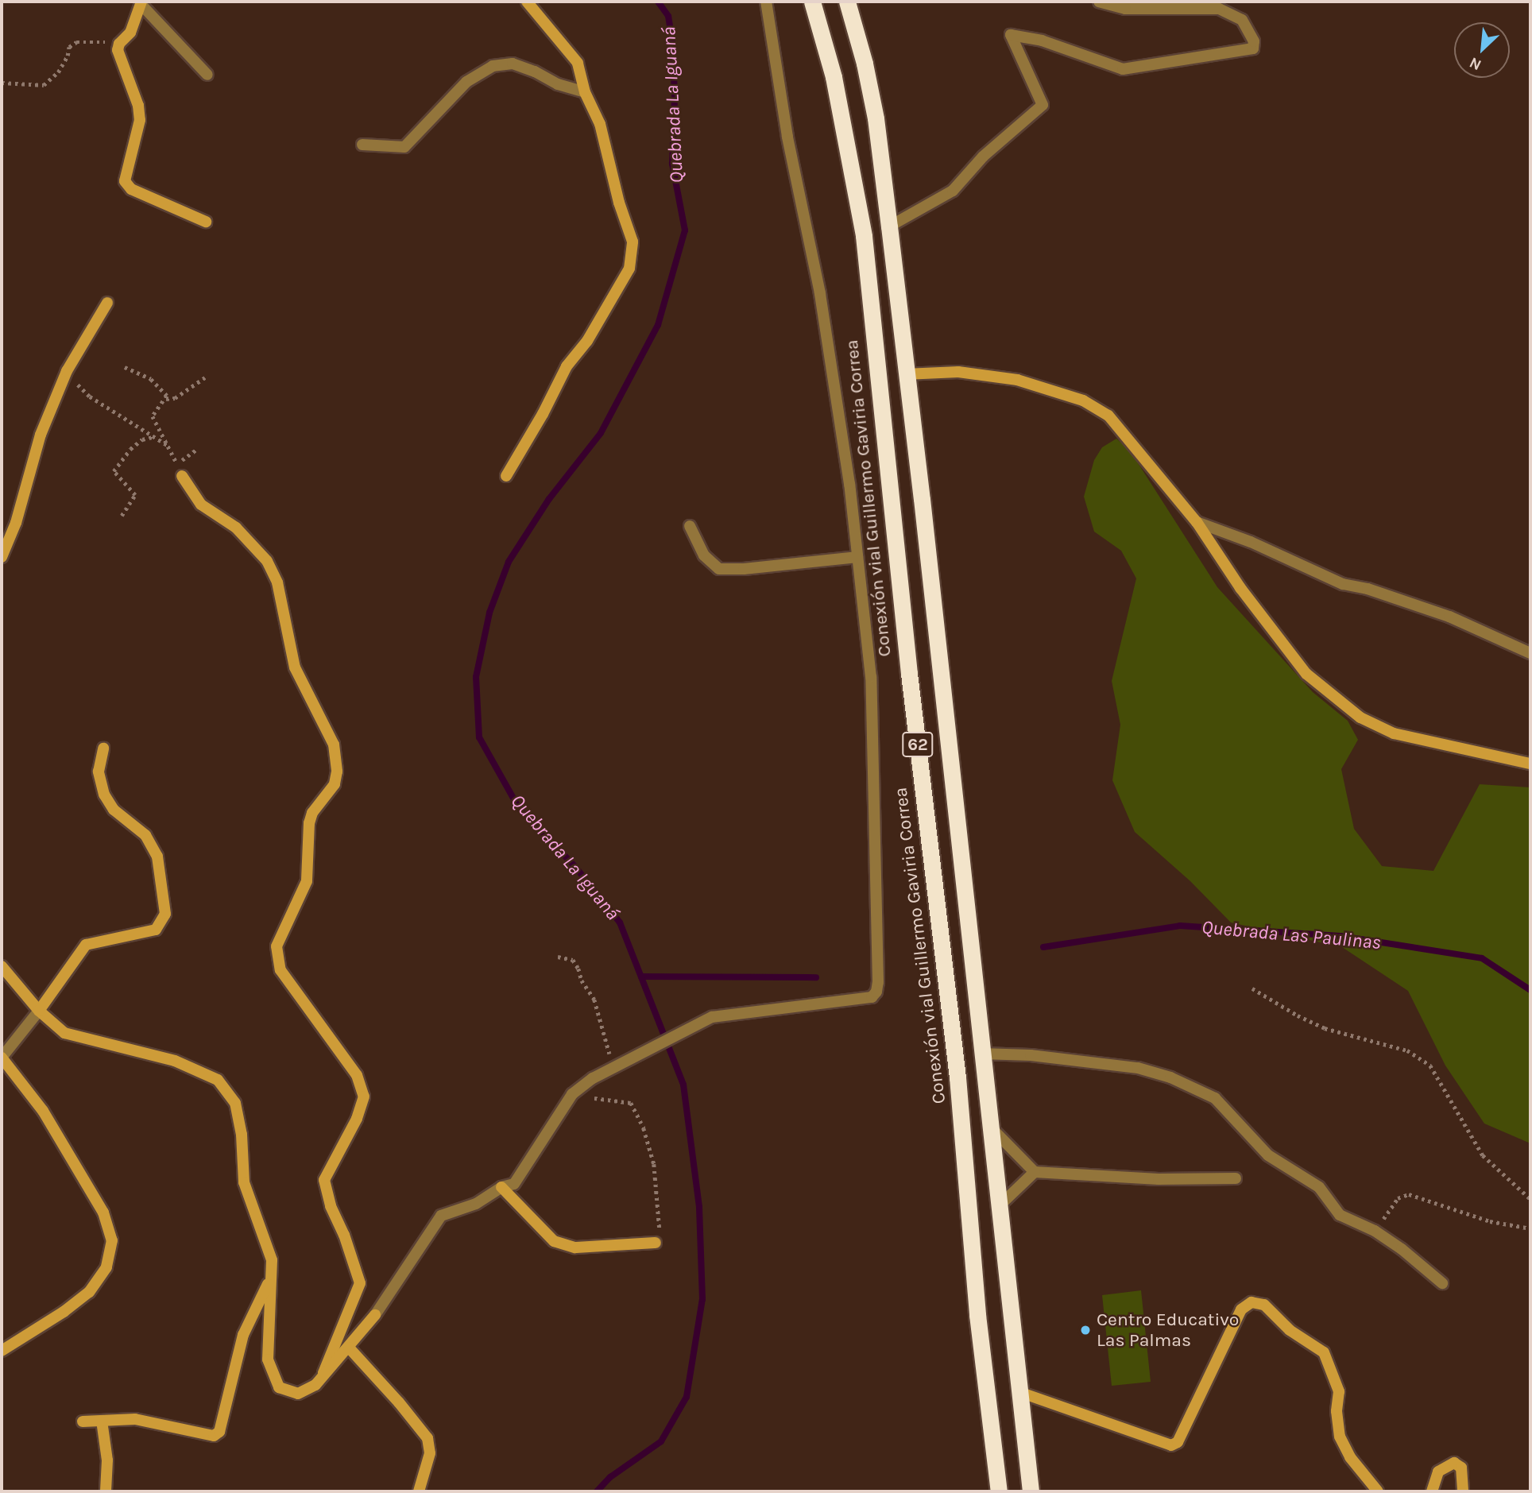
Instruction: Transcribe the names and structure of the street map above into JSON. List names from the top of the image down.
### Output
{
  "streets": {
    "highway": ["Conexión vial Guillermo Gaviria Correa", "62"]
  },
  "water": ["Quebrada La Iguaná", "Quebrada Las Paulinas"],
  "places": ["Centro Educativo Las Palmas"],
  "north": "bottom left"
}
